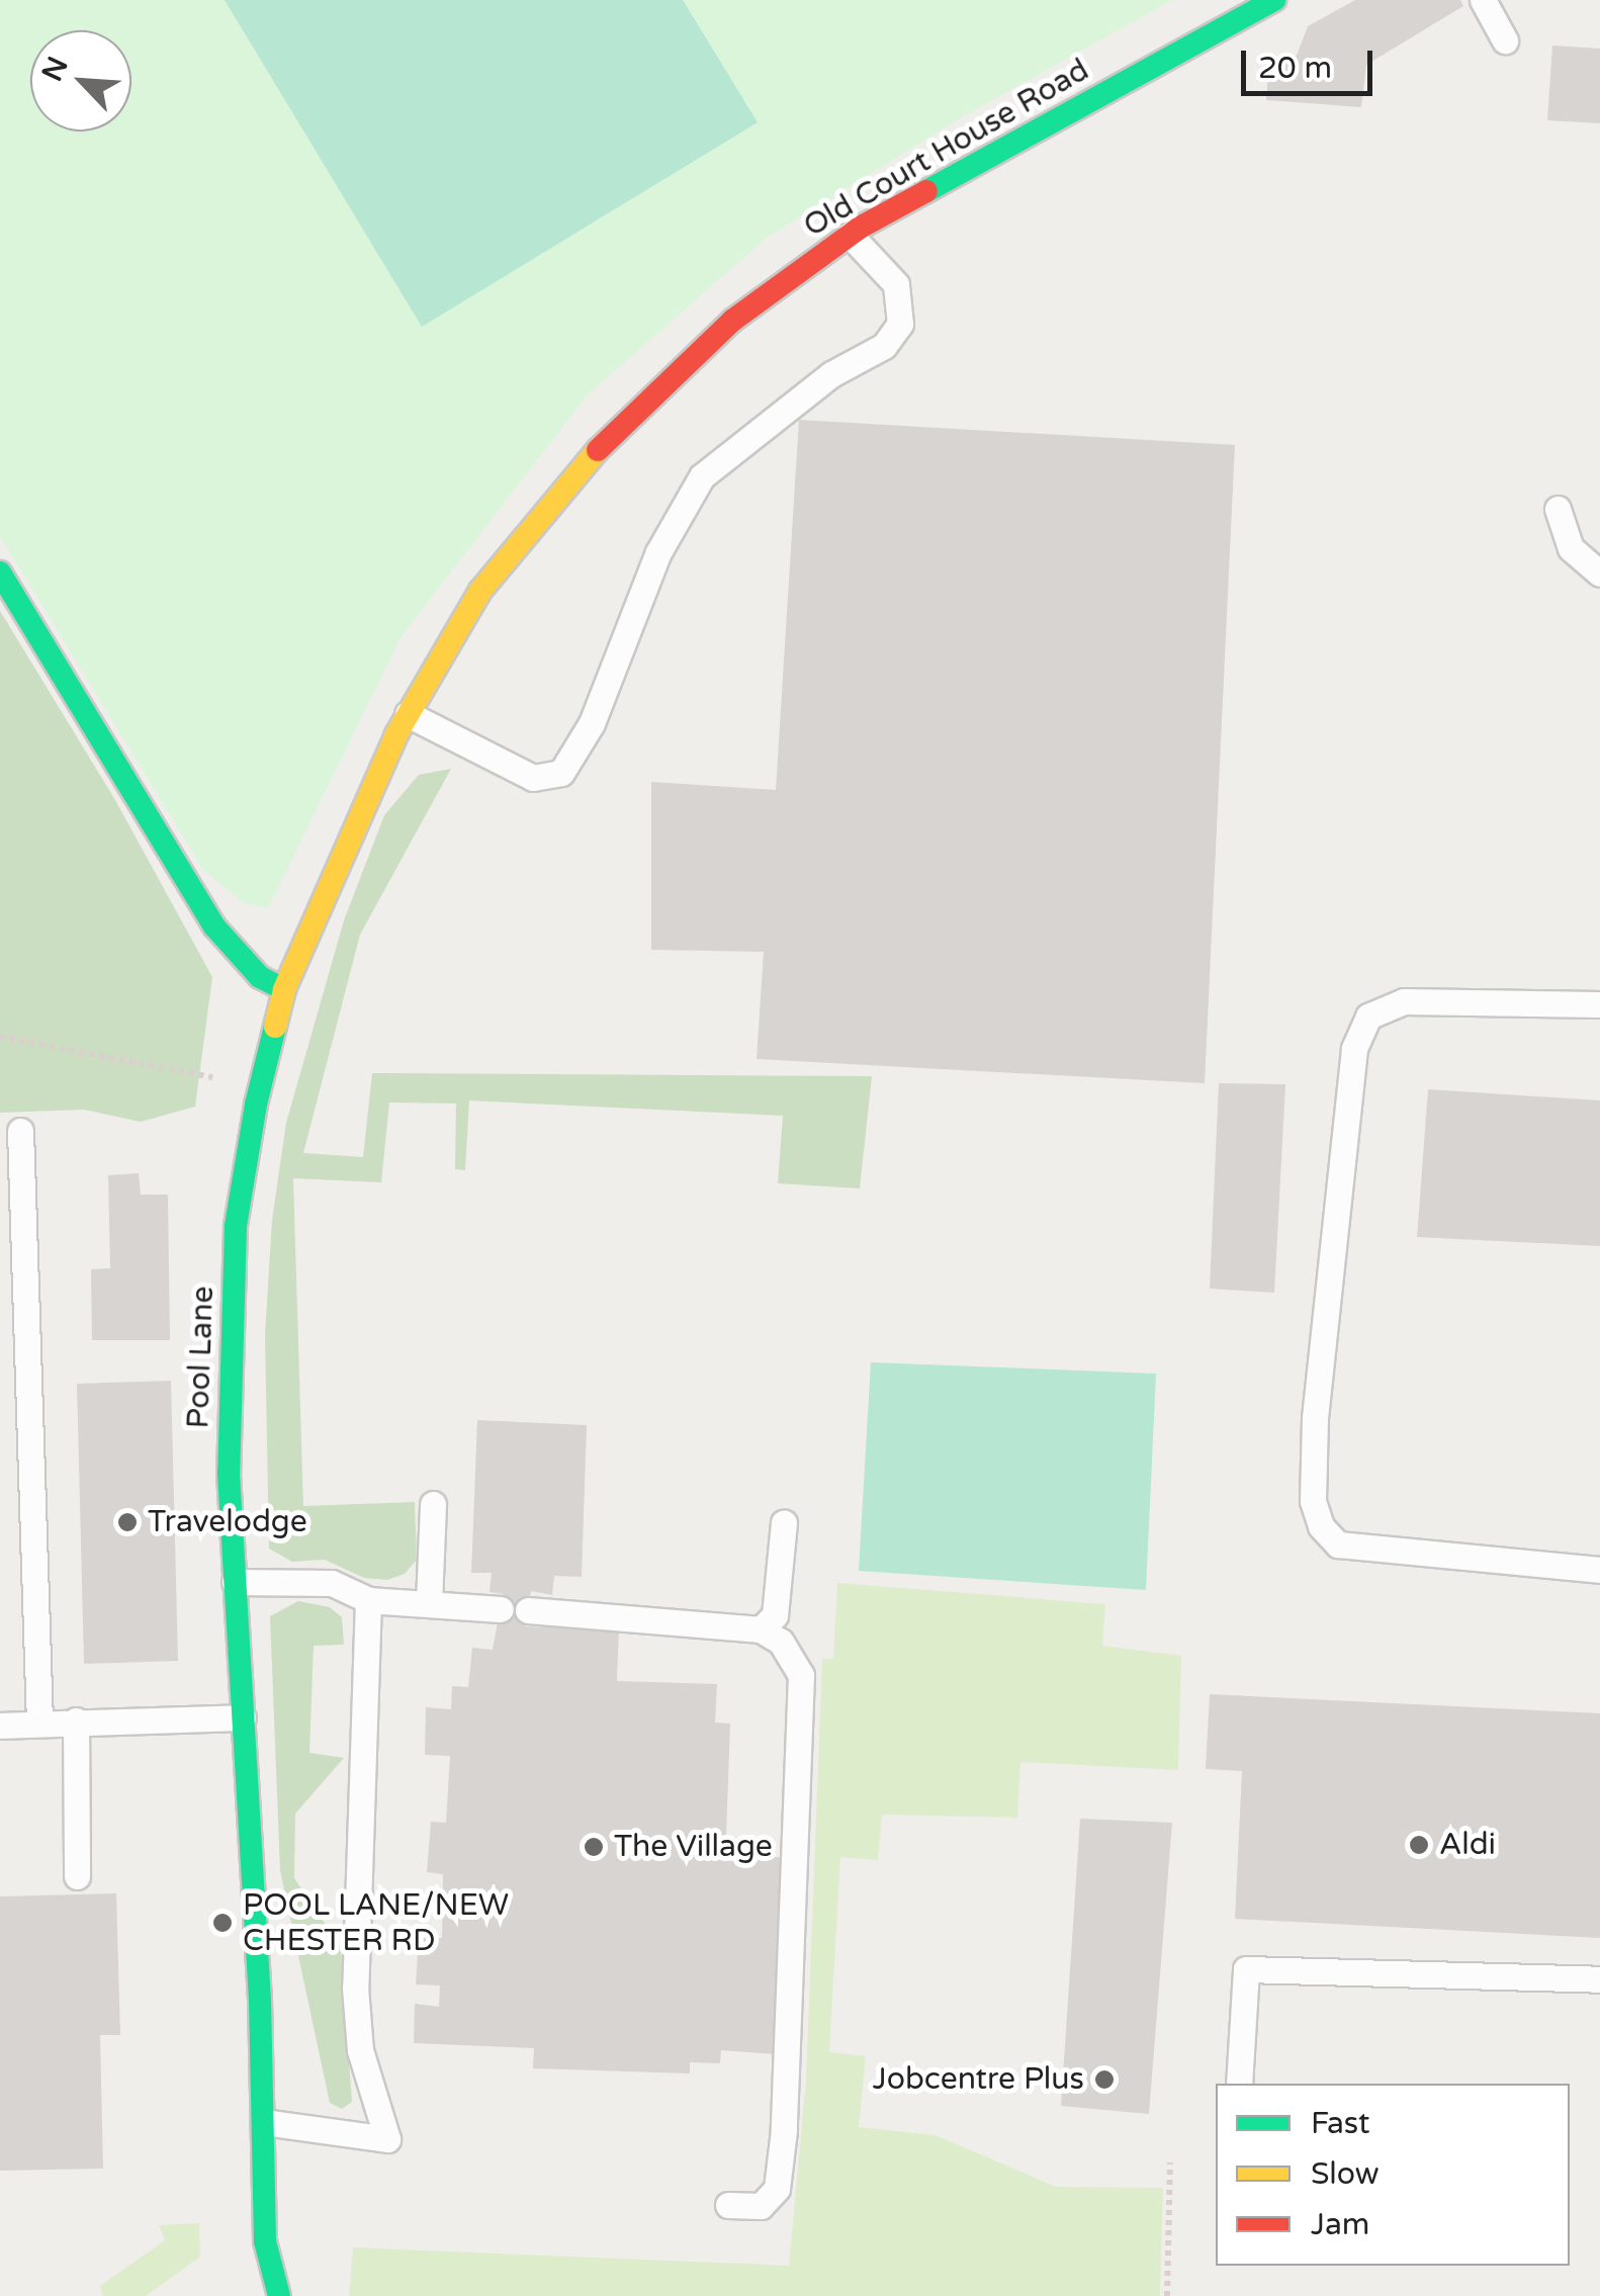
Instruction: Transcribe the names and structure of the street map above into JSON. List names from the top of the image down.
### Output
{
  "streets": {
    "street": ["Old Court House Road", "Pool Lane"]
  },
  "crossings": [
    ["Old Court House Road", "Pool Lane"]
  ],
  "places": [
    "Travelodge",
    "Aldi",
    "The Village",
    "POOL LANE/NEW CHESTER RD",
    "Jobcentre Plus"
  ],
  "legend": ["Fast", "Slow", "Jam"],
  "scale_bar": "20 m",
  "north": "top left"
}
